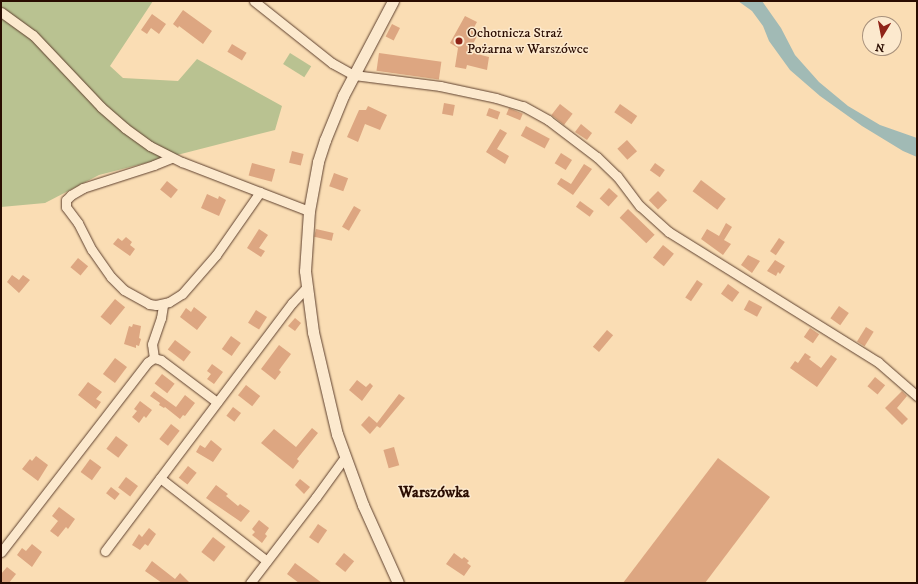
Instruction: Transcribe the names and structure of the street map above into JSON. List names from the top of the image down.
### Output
{
  "districts": ["Warszówka"],
  "places": ["Ochotnicza Straż Pożarna w Warszówce"],
  "north": "bottom"
}
